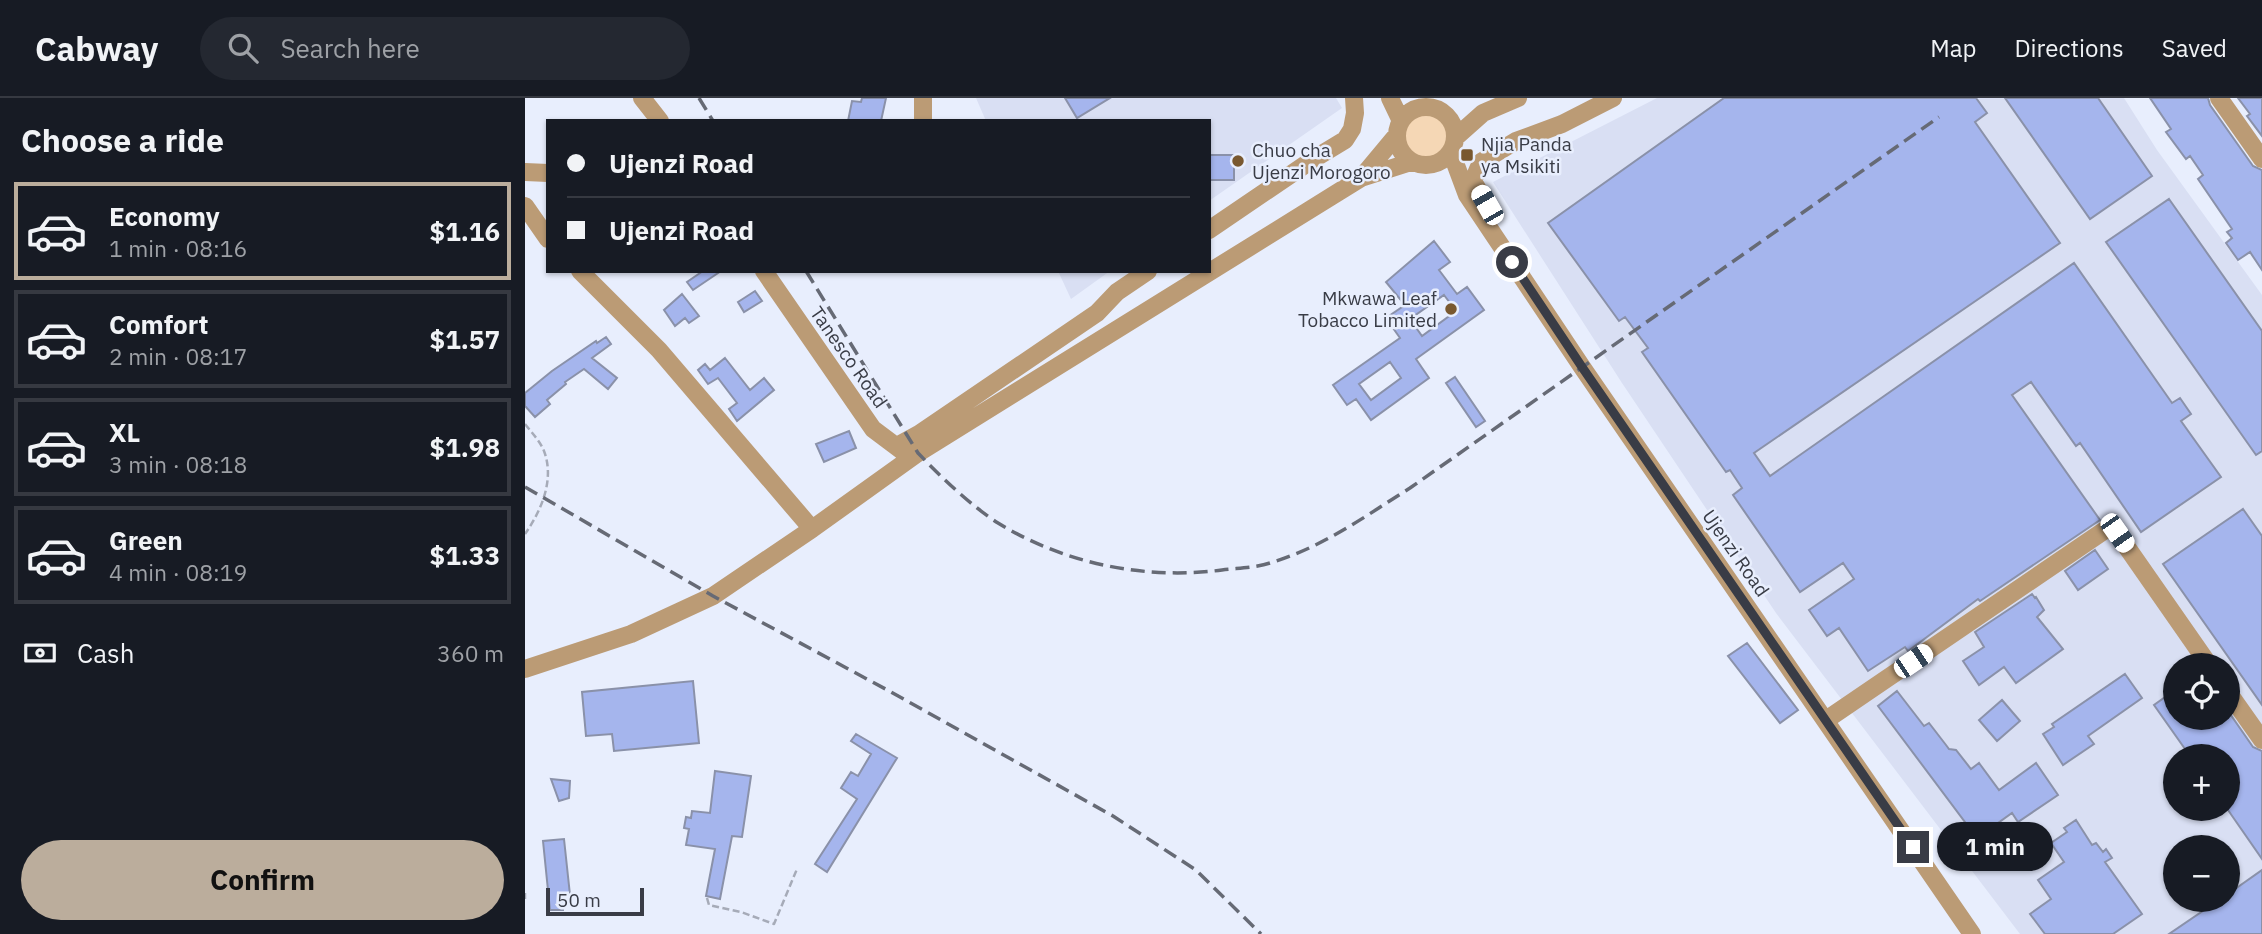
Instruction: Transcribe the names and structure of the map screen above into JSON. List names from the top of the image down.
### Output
{
  "streets": {
    "street": ["Tanesco Road", "Ujenzi Road"]
  },
  "places": {
    "transit": ["Njia Panda ya Msikiti"],
    "other": ["Chuo cha Ujenzi Morogoro", "Mkwawa Leaf Tobacco Limited"]
  },
  "scale_bar": "50 m",
  "page": {
    "header": "Cabway",
    "search": "Search here",
    "nav": ["Map", "Directions", "Saved"],
    "heading": "Choose a ride",
    "banner": ["Ujenzi Road", "Ujenzi Road"],
    "list": [
      {
        "name": "Economy",
        "note": "1 min · 08:16",
        "value": "$1.16"
      },
      {
        "name": "Comfort",
        "note": "2 min · 08:17",
        "value": "$1.57"
      },
      {
        "name": "XL",
        "note": "3 min · 08:18",
        "value": "$1.98"
      },
      {
        "name": "Green",
        "note": "4 min · 08:19",
        "value": "$1.33"
      }
    ],
    "pay": ["Cash", "360 m"],
    "map_buttons": ["+", "−"],
    "bubble": "1 min",
    "buttons": "Confirm",
    "scale": "50 m"
  }
}
